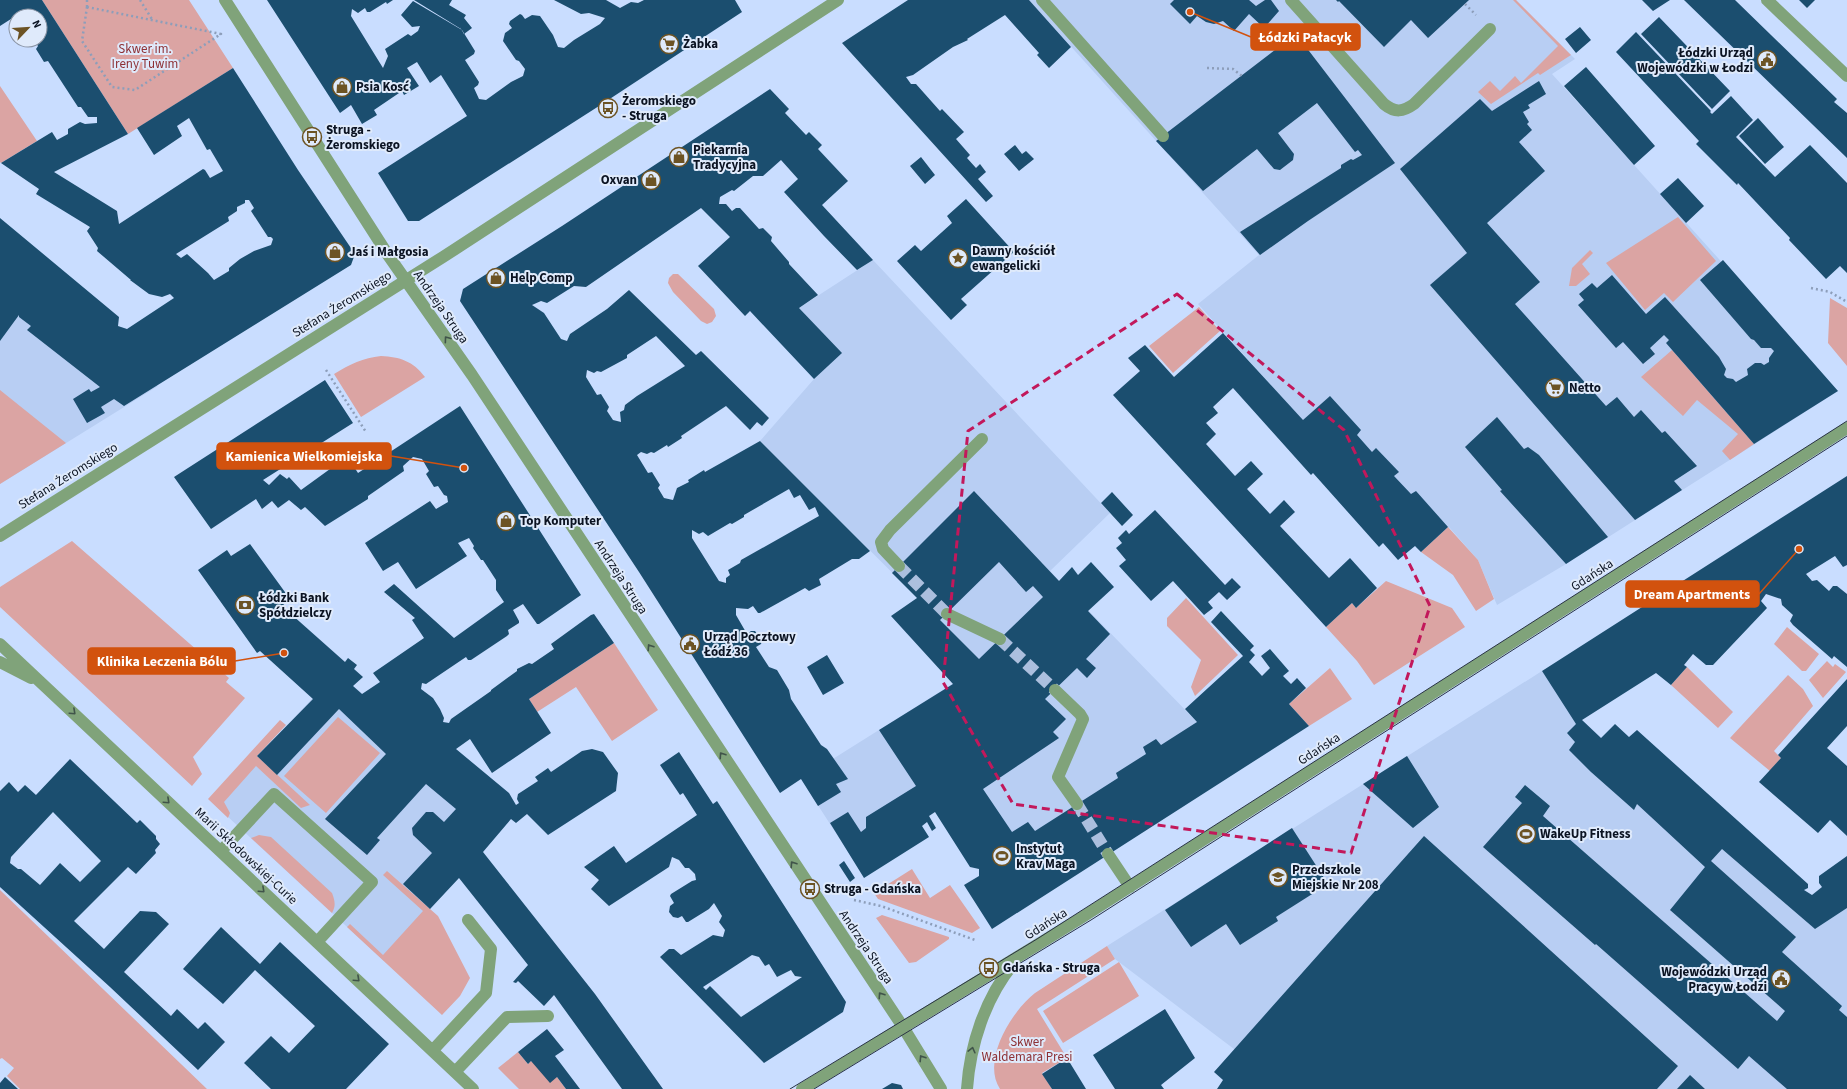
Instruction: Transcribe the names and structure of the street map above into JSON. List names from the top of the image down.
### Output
{
  "streets": {
    "street": [
      "Stefana Żeromskiego",
      "Andrzeja Struga",
      "Gdańska",
      "Marii Skłodowskiej-Curie"
    ]
  },
  "crossings": [
    ["Stefana Żeromskiego", "Andrzeja Struga"],
    ["Andrzeja Struga", "Gdańska"]
  ],
  "one_way": ["Andrzeja Struga", "Marii Skłodowskiej-Curie"],
  "parks": ["Skwer im. Ireny Tuwim", "Skwer Waldemara Presi"],
  "places": {
    "other": [
      "Łódzki Pałacyk",
      "Kamienica Wielkomiejska",
      "Dream Apartments",
      "Klinika Leczenia Bólu"
    ],
    "supermarket": ["Żabka", "Netto"],
    "public building": ["Łódzki Urząd Wojewódzki w Łodzi", "Urząd Pocztowy Łódź 36", "Wojewódzki Urząd Pracy w Łodzi"],
    "shop": [
      "Psia Kosć",
      "Piekarnia Tradycyjna",
      "Oxvan",
      "Jaś i Małgosia",
      "Help Comp",
      "Top Komputer"
    ],
    "bus stop": [
      "Żeromskiego - Struga",
      "Struga - Żeromskiego",
      "Struga - Gdańska",
      "Gdańska - Struga"
    ],
    "place": ["Dawny kościół ewangelicki"],
    "bank": ["Łódzki Bank Spółdzielczy"],
    "sports": ["WakeUp Fitness", "Instytut Krav Maga"],
    "school or university": ["Przedszkole Miejskie Nr 208"]
  },
  "north": "top right"
}
